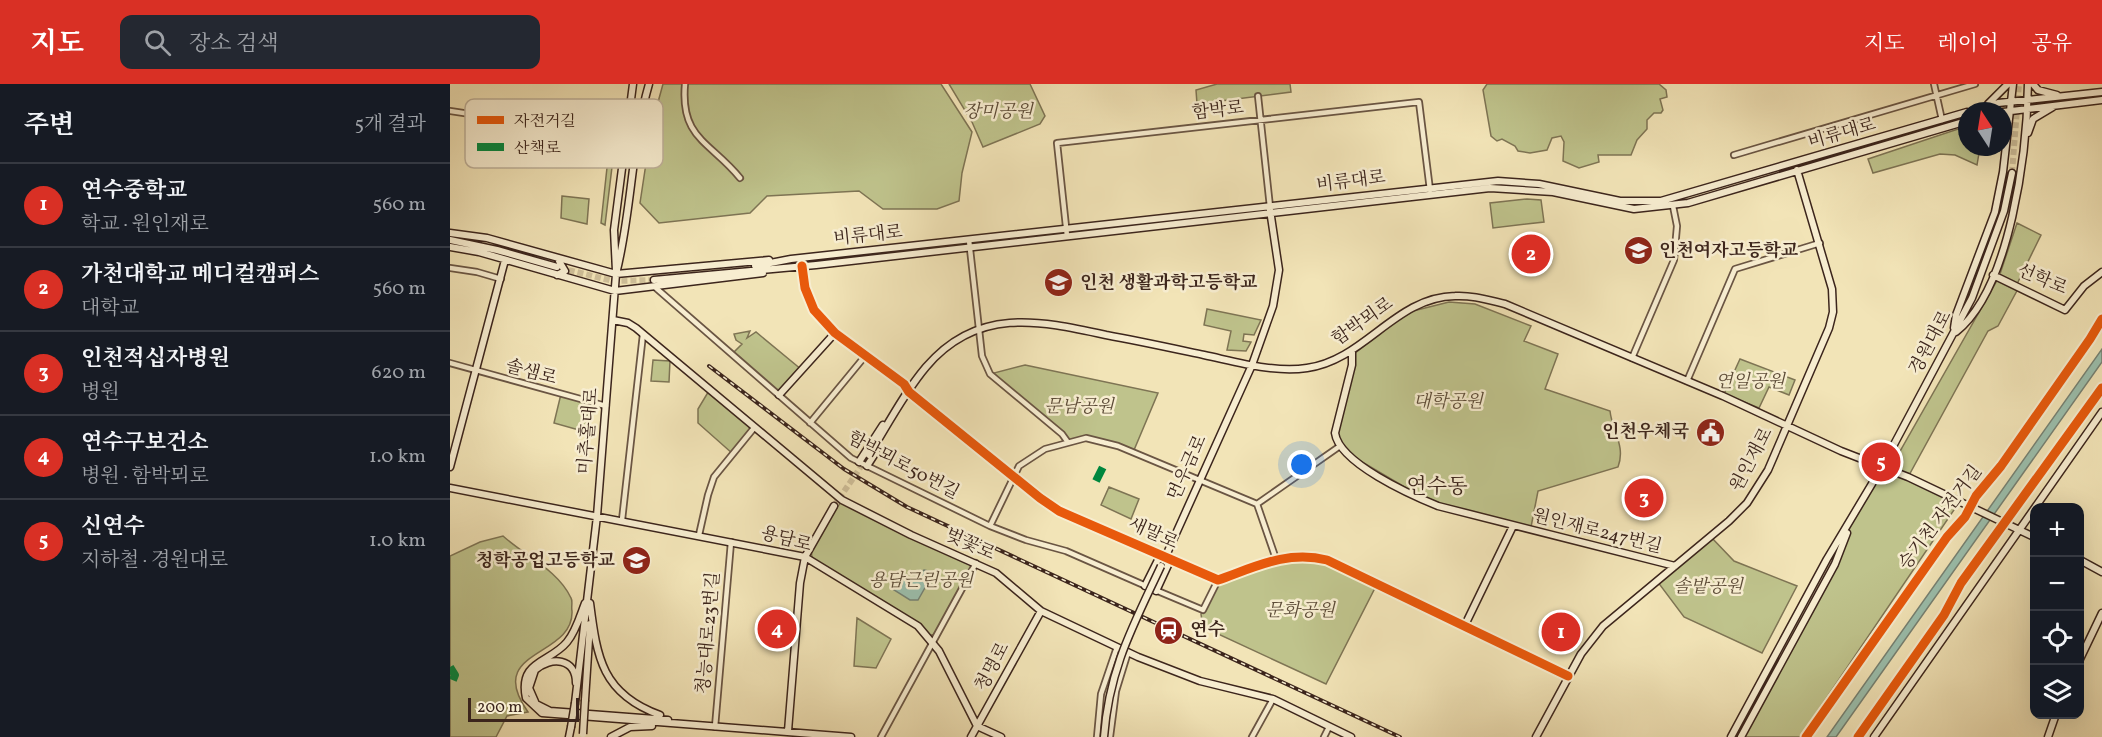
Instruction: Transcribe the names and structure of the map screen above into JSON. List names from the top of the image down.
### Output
{
  "streets": {
    "main road": [
      "비류대로",
      "선학로",
      "함박뫼로",
      "경원대로",
      "미추홀대로",
      "원인재로",
      "먼우금로",
      "원인재로247번길",
      "새말로",
      "용담로",
      "벚꽃로",
      "청명로"
    ],
    "street": [
      "함박로",
      "솔샘로",
      "함박뫼로50번길",
      "청능대로23번길"
    ],
    "cycle path": ["승기천 자전거길"]
  },
  "crossings": [
    ["함박로", "비류대로"],
    ["비류대로", "원인재로"],
    ["비류대로", "먼우금로"],
    ["비류대로", "새말로"],
    ["함박뫼로", "경원대로"],
    ["함박뫼로", "원인재로"],
    ["함박뫼로", "먼우금로"],
    ["함박뫼로", "새말로"],
    ["솔샘로", "미추홀대로"],
    ["미추홀대로", "용담로"],
    ["미추홀대로", "벚꽃로"],
    ["원인재로", "원인재로247번길"],
    ["함박뫼로50번길", "새말로"],
    ["먼우금로", "새말로"],
    ["용담로", "청능대로23번길"],
    ["용담로", "청명로"],
    ["벚꽃로", "청명로"]
  ],
  "districts": ["연수동"],
  "parks": [
    "장미공원",
    "연일공원",
    "대학공원",
    "문남공원",
    "용담근린공원",
    "솔밭공원",
    "문화공원"
  ],
  "places": {
    "school or university": ["인천여자고등학교", "인천 생활과학고등학교", "청학공업고등학교"],
    "public building": ["인천우체국"],
    "station": ["연수"]
  },
  "legend": ["자전거길", "산책로"],
  "scale_bar": "200 m",
  "north": "top",
  "page": {
    "header": "지도",
    "search": "장소 검색",
    "nav": ["지도", "레이어", "공유"],
    "heading": ["주변", "5개 결과"],
    "list": [
      {
        "mark": "1",
        "name": "연수중학교",
        "note": "학교 · 원인재로",
        "value": "560 m"
      },
      {
        "mark": "2",
        "name": "가천대학교 메디컬캠퍼스",
        "note": "대학교",
        "value": "560 m"
      },
      {
        "mark": "3",
        "name": "인천적십자병원",
        "note": "병원",
        "value": "620 m"
      },
      {
        "mark": "4",
        "name": "연수구보건소",
        "note": "병원 · 함박뫼로",
        "value": "1.0 km"
      },
      {
        "mark": "5",
        "name": "신연수",
        "note": "지하철 · 경원대로",
        "value": "1.0 km"
      }
    ],
    "pins": [
      "2",
      "5",
      "3",
      "4",
      "1"
    ],
    "map_buttons": ["+", "−"],
    "scale": "200 m"
  }
}
